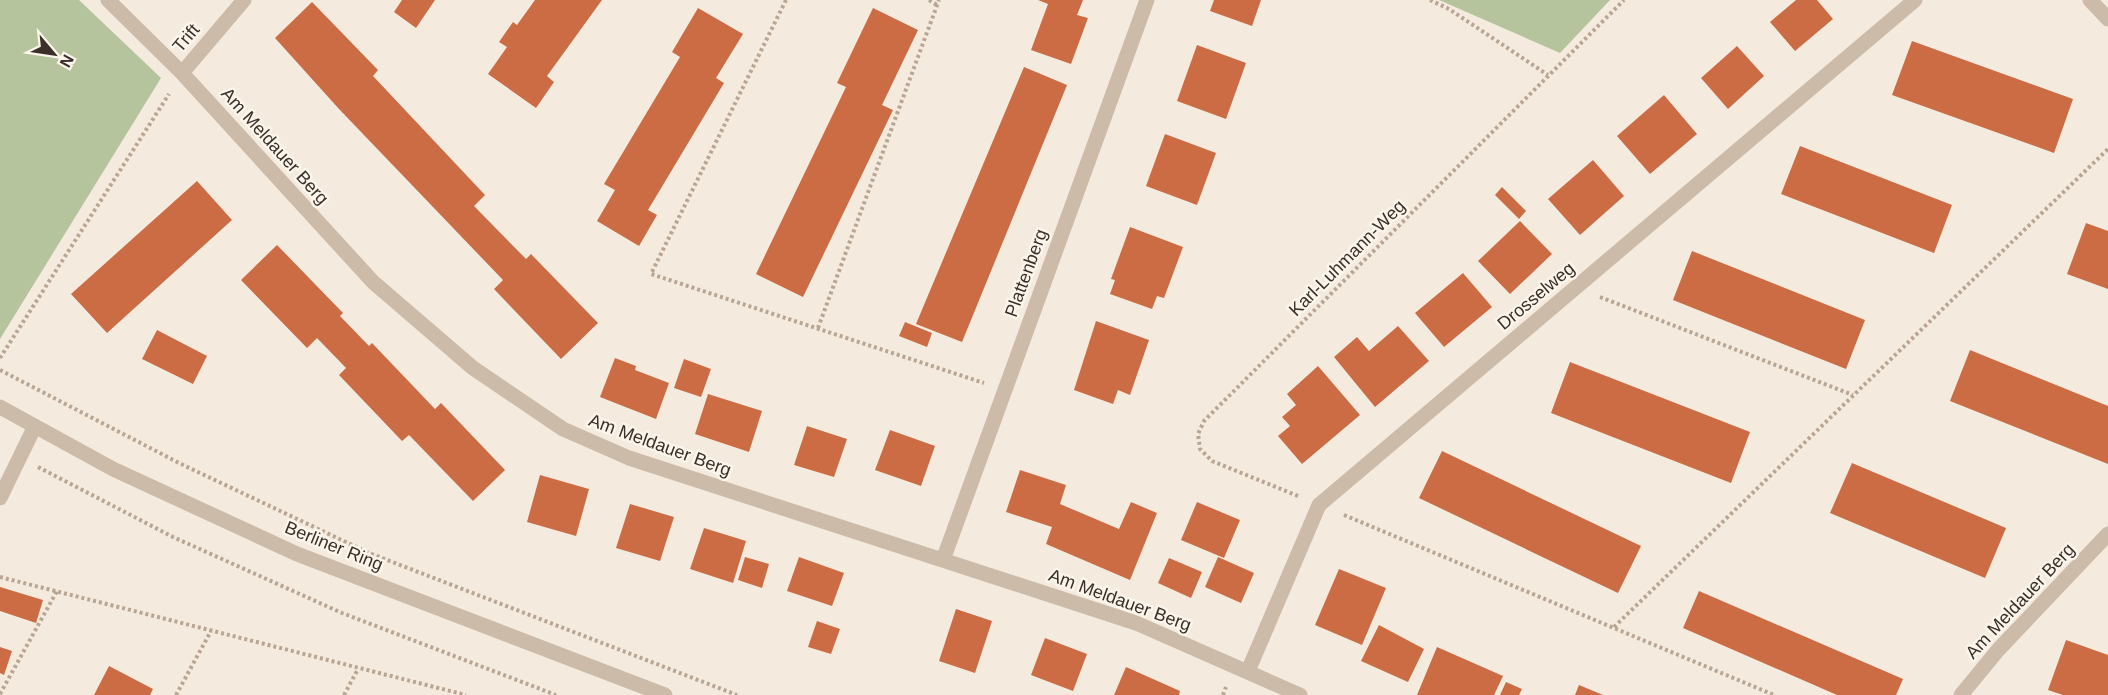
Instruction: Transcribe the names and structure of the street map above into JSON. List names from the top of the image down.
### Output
{
  "streets": {
    "street": [
      "Trift",
      "Am Meldauer Berg",
      "Plattenberg",
      "Drosselweg",
      "Berliner Ring"
    ],
    "path": ["Karl-Luhmann-Weg"]
  },
  "crossings": [
    ["Trift", "Am Meldauer Berg"],
    ["Am Meldauer Berg", "Plattenberg"],
    ["Am Meldauer Berg", "Drosselweg"],
    ["Karl-Luhmann-Weg", "Drosselweg"]
  ],
  "north": "bottom right"
}
